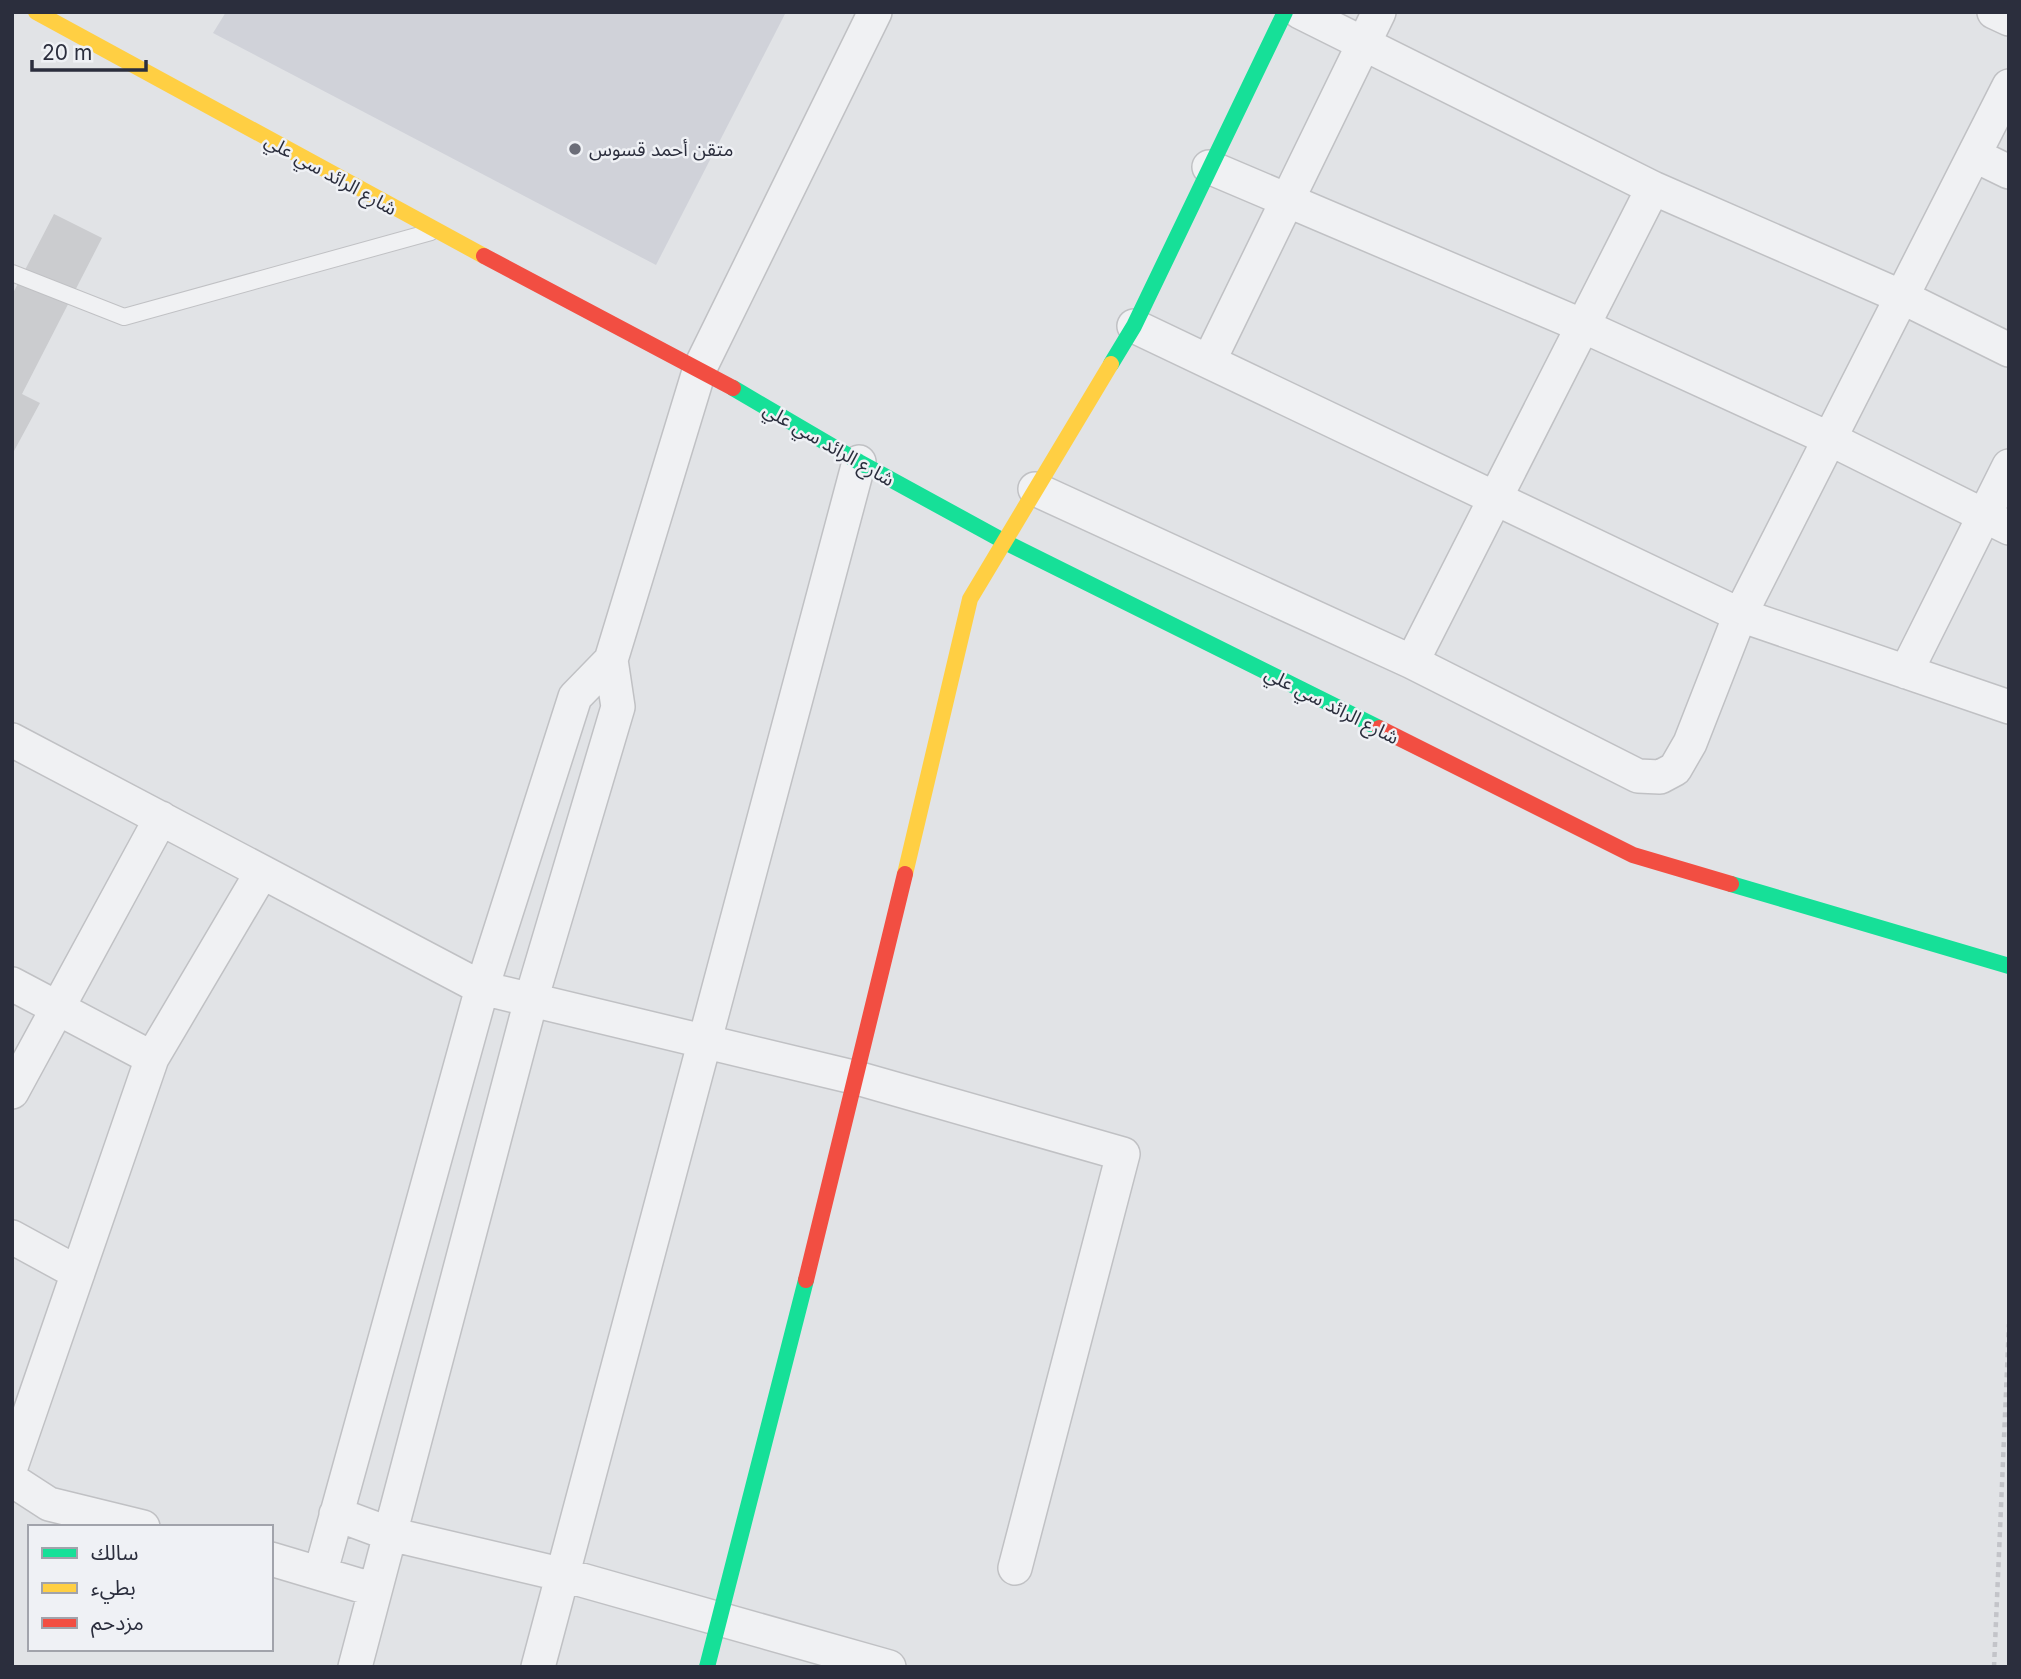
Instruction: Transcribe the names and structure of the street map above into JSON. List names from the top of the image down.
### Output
{
  "streets": {
    "street": ["شارع الرائد سي علي"]
  },
  "places": ["متقن أحمد قسوس"],
  "legend": ["سالك", "بطيء", "مزدحم"],
  "scale_bar": "20 m"
}
